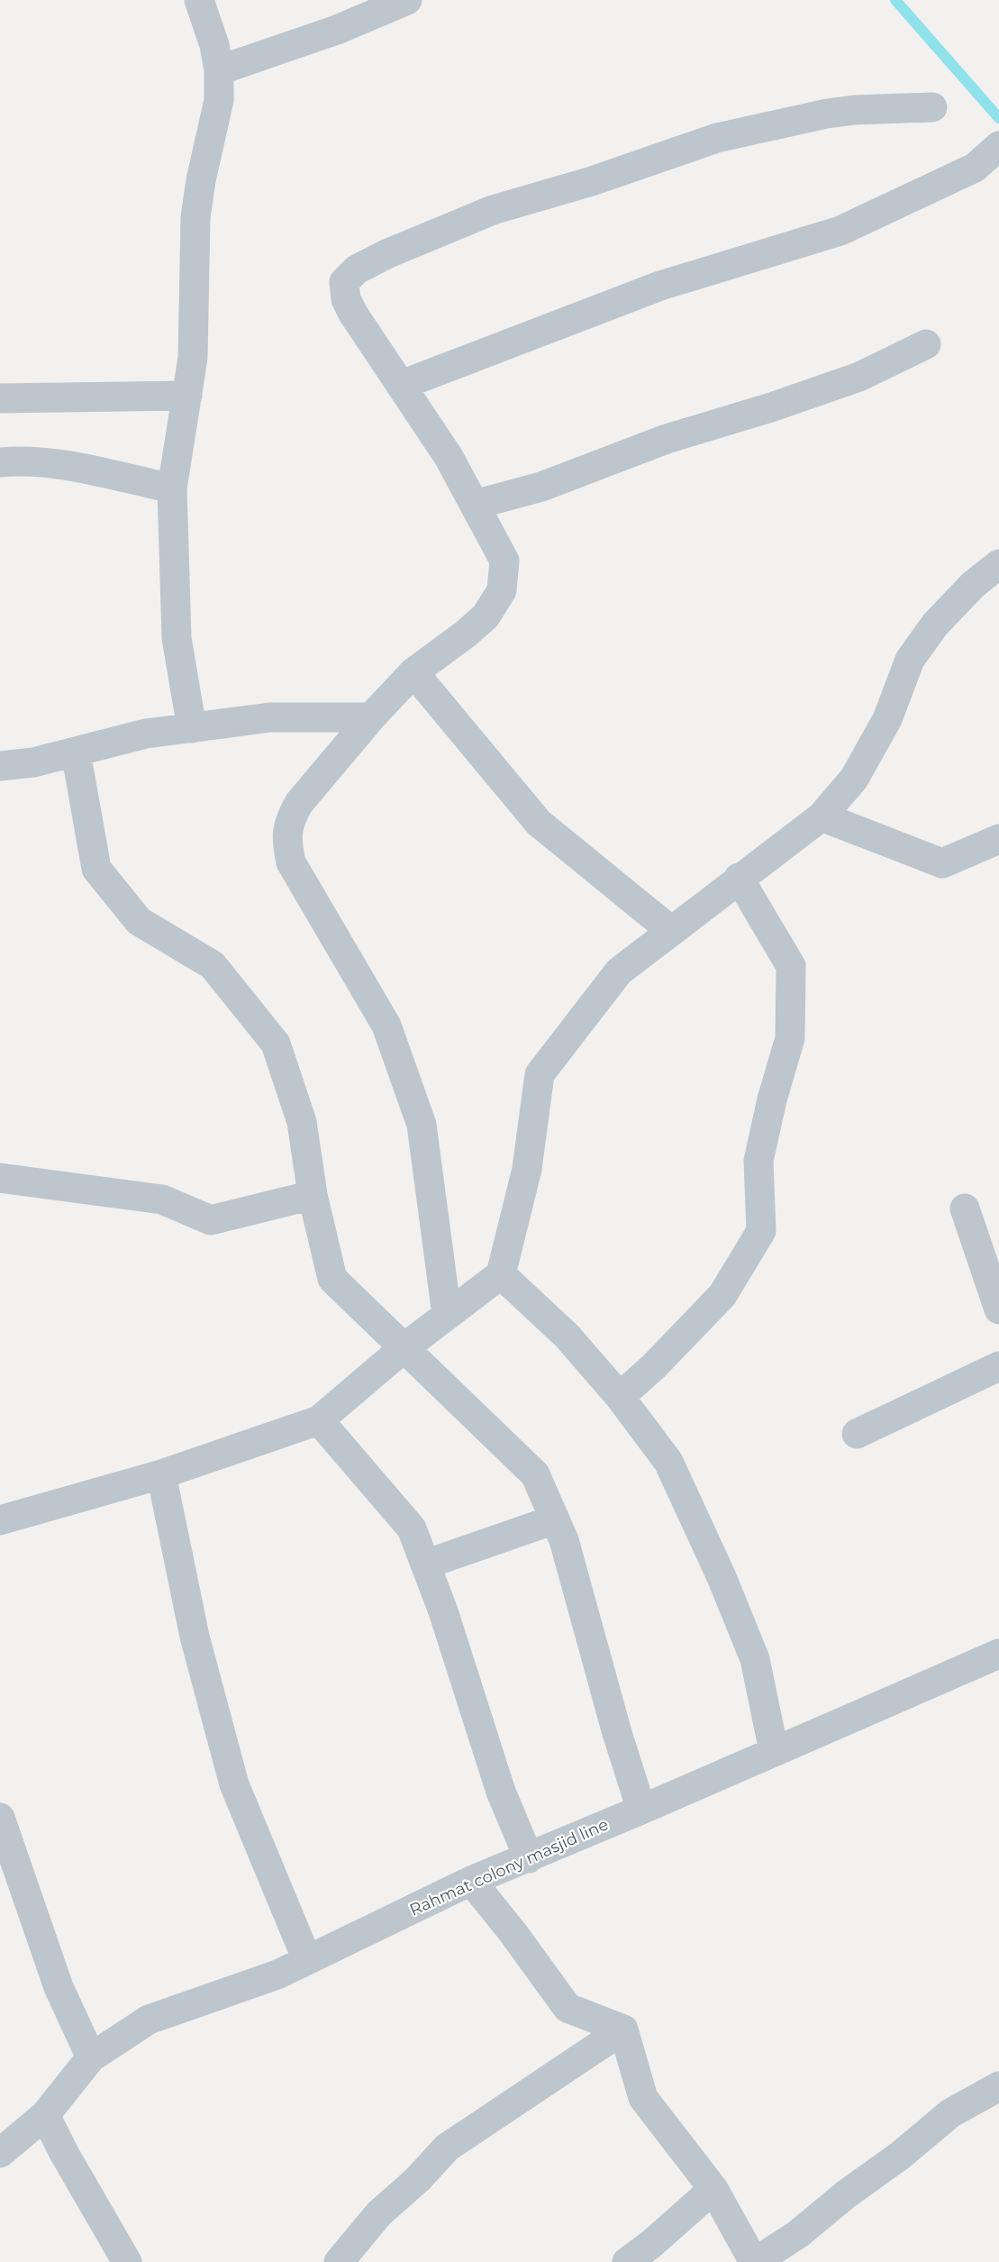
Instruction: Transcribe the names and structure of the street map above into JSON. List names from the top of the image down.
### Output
{
  "streets": {
    "street": ["Rahmat colony masjid line"]
  }
}
